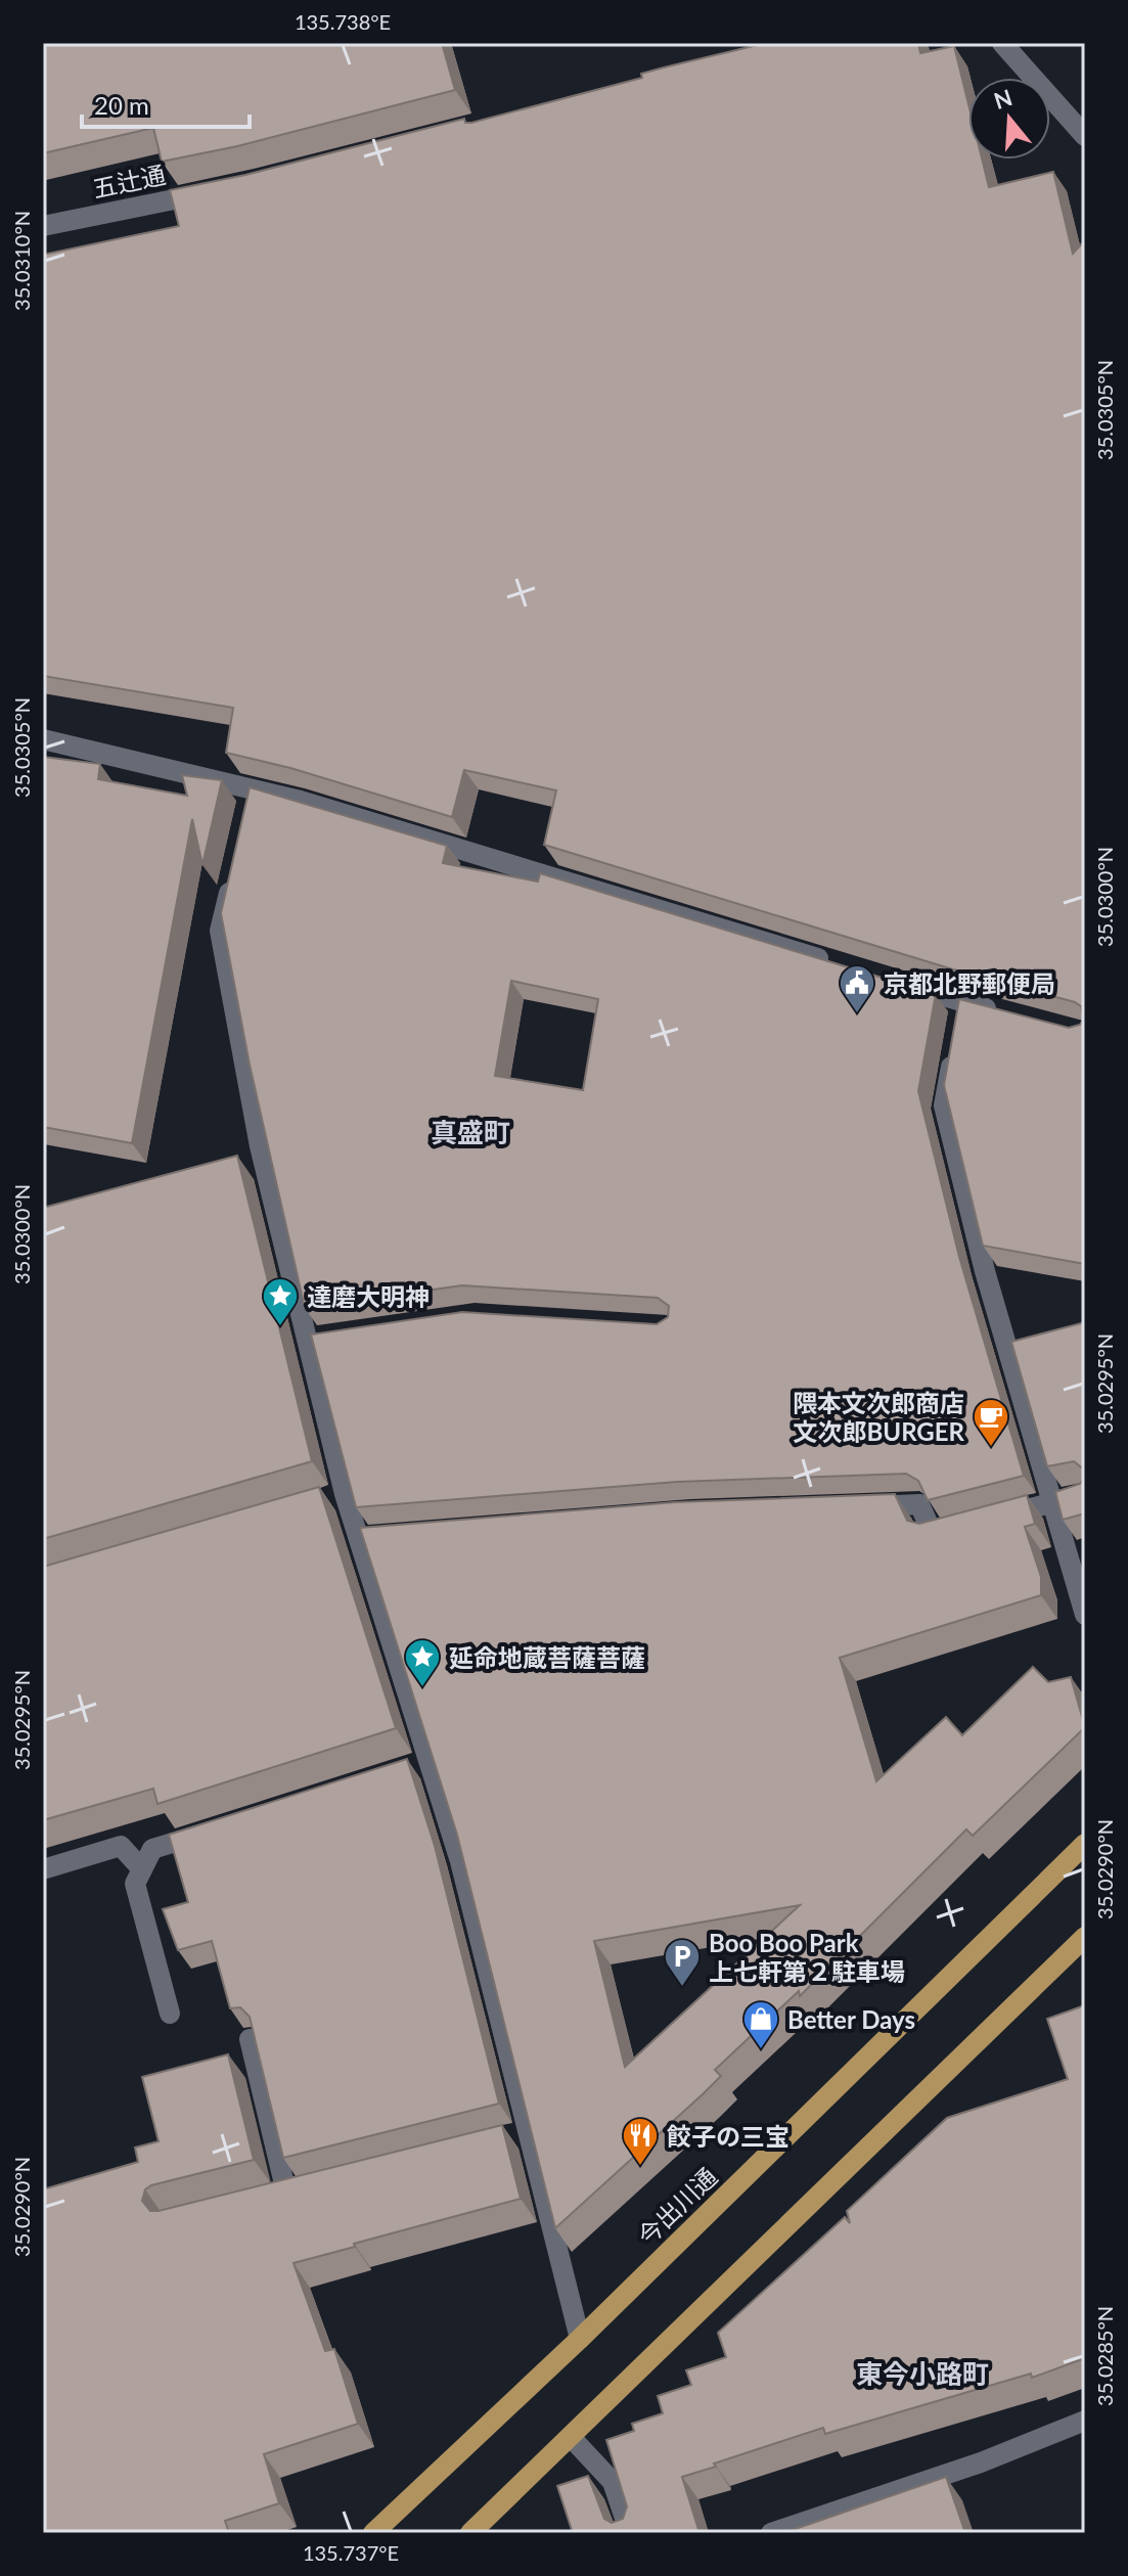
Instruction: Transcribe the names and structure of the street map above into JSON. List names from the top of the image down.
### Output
{
  "streets": {
    "main road": ["今出川通"],
    "street": ["五辻通"]
  },
  "districts": ["真盛町", "東今小路町"],
  "places": {
    "public building": ["京都北野郵便局"],
    "place": ["達磨大明神", "延命地蔵菩薩菩薩"],
    "cafe": ["隈本文次郎商店 文次郎BURGER"],
    "parking": ["Boo Boo Park 上七軒第２駐車場"],
    "shop": ["Better Days"],
    "restaurant": ["餃子の三宝"]
  },
  "scale_bar": "20 m",
  "north": "top",
  "coordinates": [
    "135.738°E",
    "35.0310°N",
    "35.0305°N",
    "35.0300°N",
    "35.0295°N",
    "35.0290°N",
    "35.0285°N",
    "135.737°E"
  ]
}
